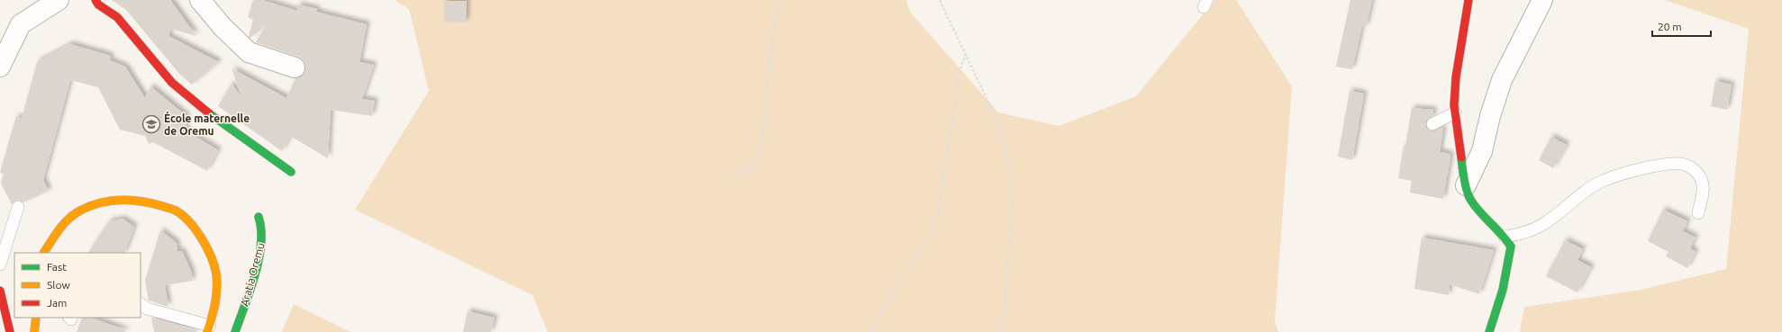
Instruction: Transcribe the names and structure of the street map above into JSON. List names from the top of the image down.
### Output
{
  "streets": {
    "street": ["Aratia Oremu"]
  },
  "places": {
    "school or university": ["École maternelle de Oremu"]
  },
  "legend": ["Fast", "Slow", "Jam"],
  "scale_bar": "20 m"
}
